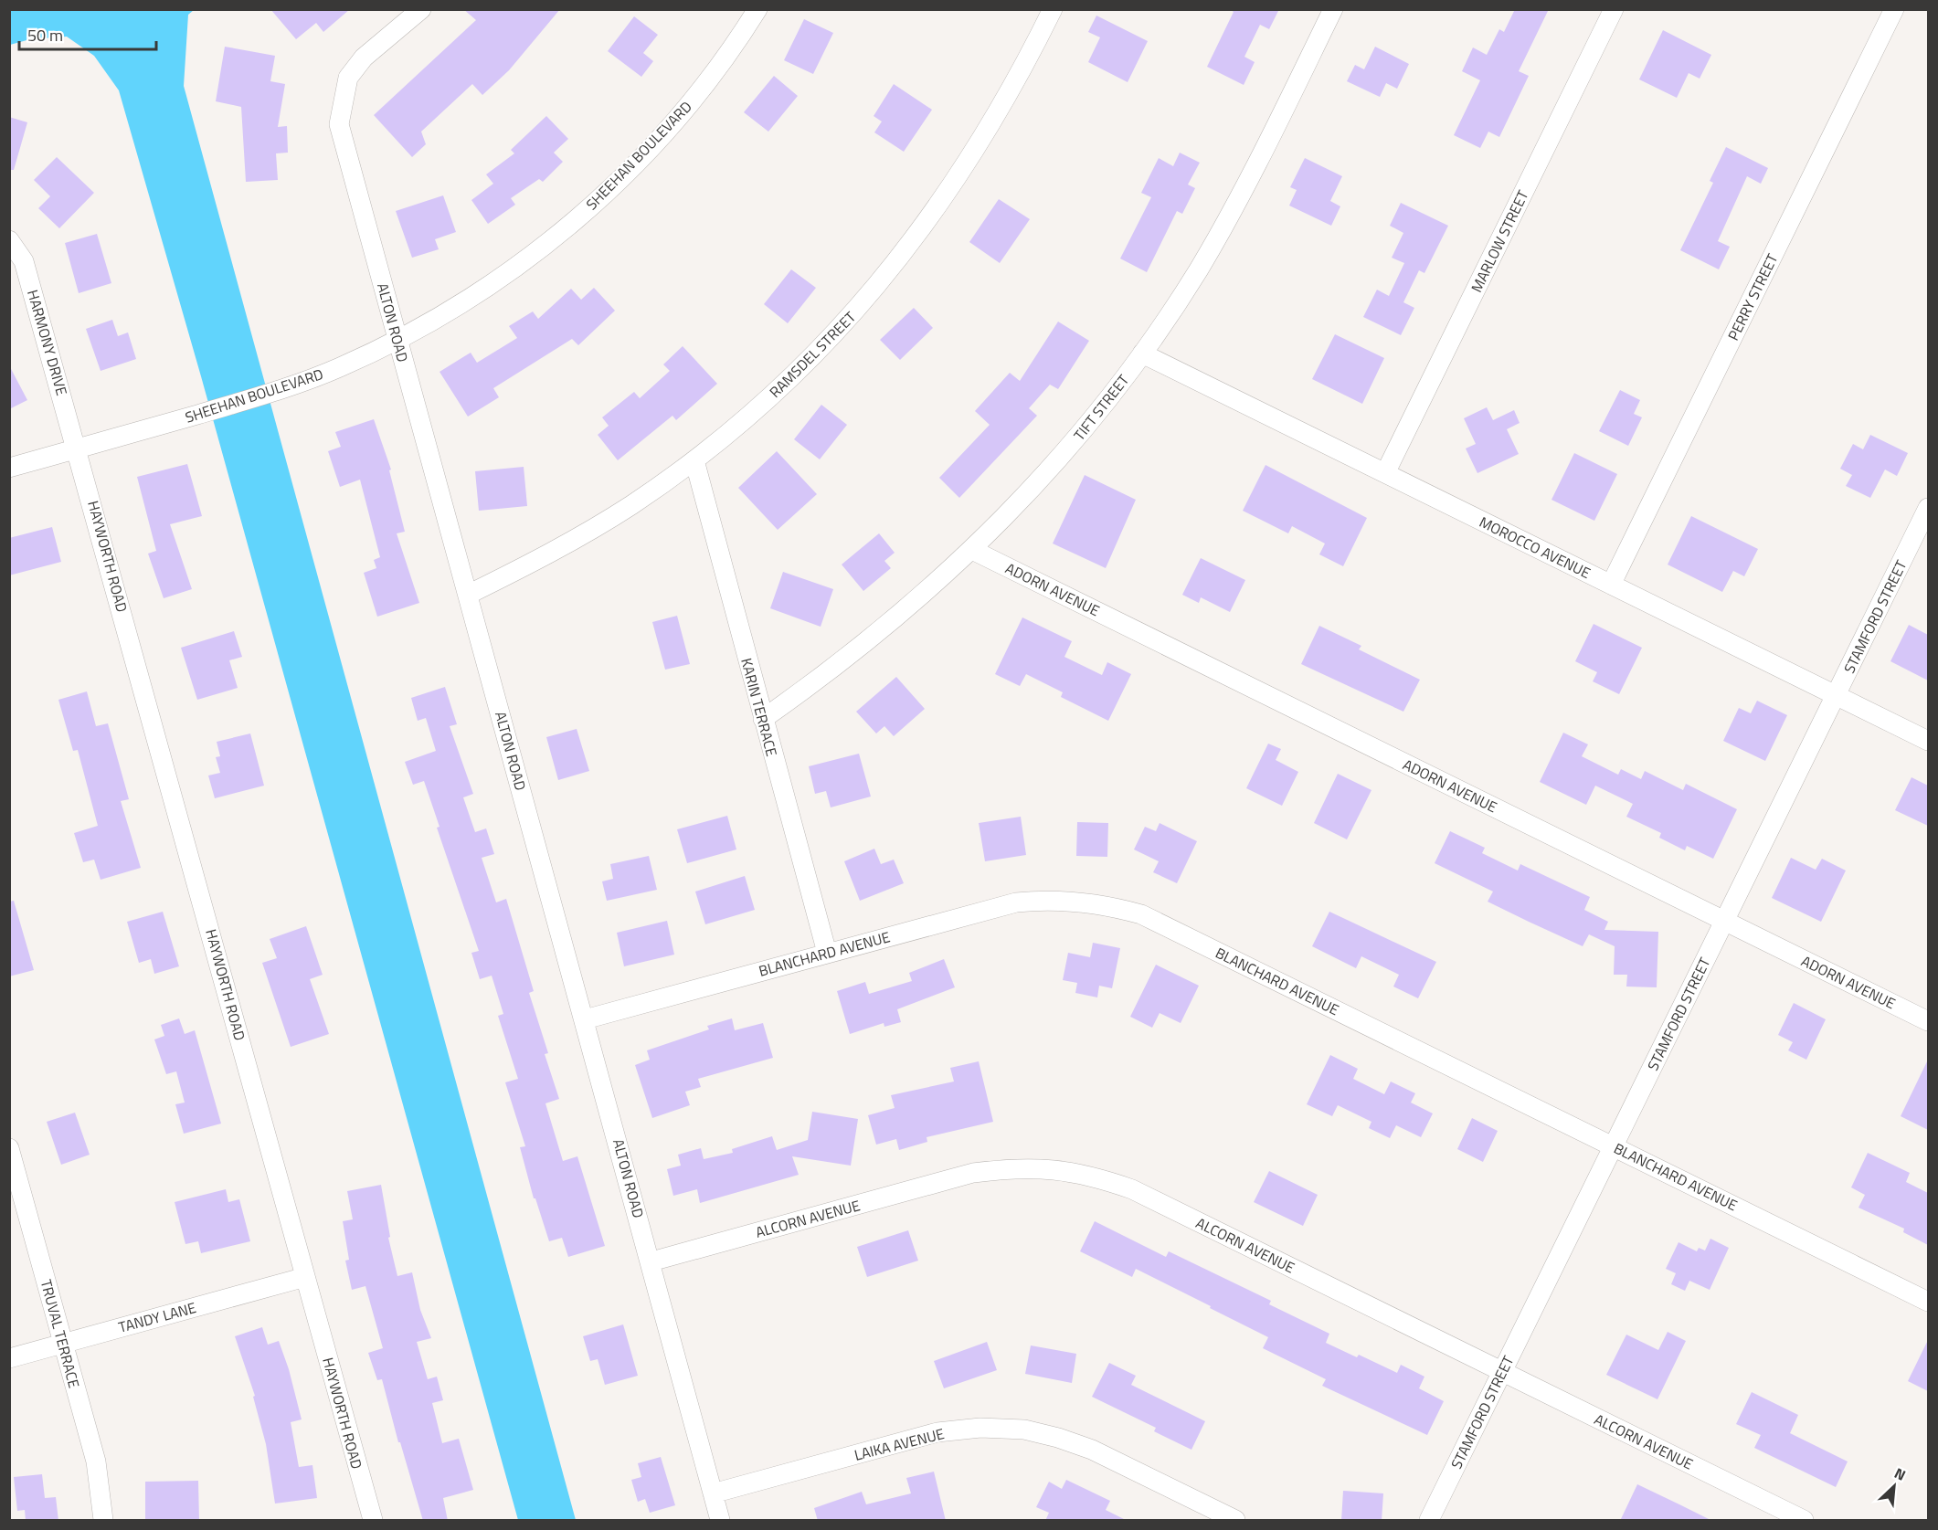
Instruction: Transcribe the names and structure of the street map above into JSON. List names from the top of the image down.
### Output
{
  "streets": {
    "street": [
      "SHEEHAN BOULEVARD",
      "MARLOW STREET",
      "PERRY STREET",
      "ALTON ROAD",
      "HARMONY DRIVE",
      "RAMSDEL STREET",
      "TIFT STREET",
      "MOROCCO AVENUE",
      "HAYWORTH ROAD",
      "ADORN AVENUE",
      "STAMFORD STREET",
      "KARIN TERRACE",
      "BLANCHARD AVENUE",
      "ALCORN AVENUE",
      "TANDY LANE",
      "TRUVAL TERRACE",
      "LAIKA AVENUE"
    ]
  },
  "crossings": [
    ["SHEEHAN BOULEVARD", "ALTON ROAD"],
    ["SHEEHAN BOULEVARD", "HARMONY DRIVE"],
    ["SHEEHAN BOULEVARD", "HAYWORTH ROAD"],
    ["MARLOW STREET", "MOROCCO AVENUE"],
    ["PERRY STREET", "MOROCCO AVENUE"],
    ["ALTON ROAD", "RAMSDEL STREET"],
    ["ALTON ROAD", "BLANCHARD AVENUE"],
    ["ALTON ROAD", "ALCORN AVENUE"],
    ["ALTON ROAD", "LAIKA AVENUE"],
    ["HARMONY DRIVE", "HAYWORTH ROAD"],
    ["RAMSDEL STREET", "KARIN TERRACE"],
    ["TIFT STREET", "MOROCCO AVENUE"],
    ["TIFT STREET", "ADORN AVENUE"],
    ["TIFT STREET", "KARIN TERRACE"],
    ["MOROCCO AVENUE", "STAMFORD STREET"],
    ["HAYWORTH ROAD", "TANDY LANE"],
    ["ADORN AVENUE", "STAMFORD STREET"],
    ["STAMFORD STREET", "BLANCHARD AVENUE"],
    ["STAMFORD STREET", "ALCORN AVENUE"],
    ["KARIN TERRACE", "BLANCHARD AVENUE"],
    ["TANDY LANE", "TRUVAL TERRACE"]
  ],
  "scale_bar": "50 m",
  "north": "top right"
}
